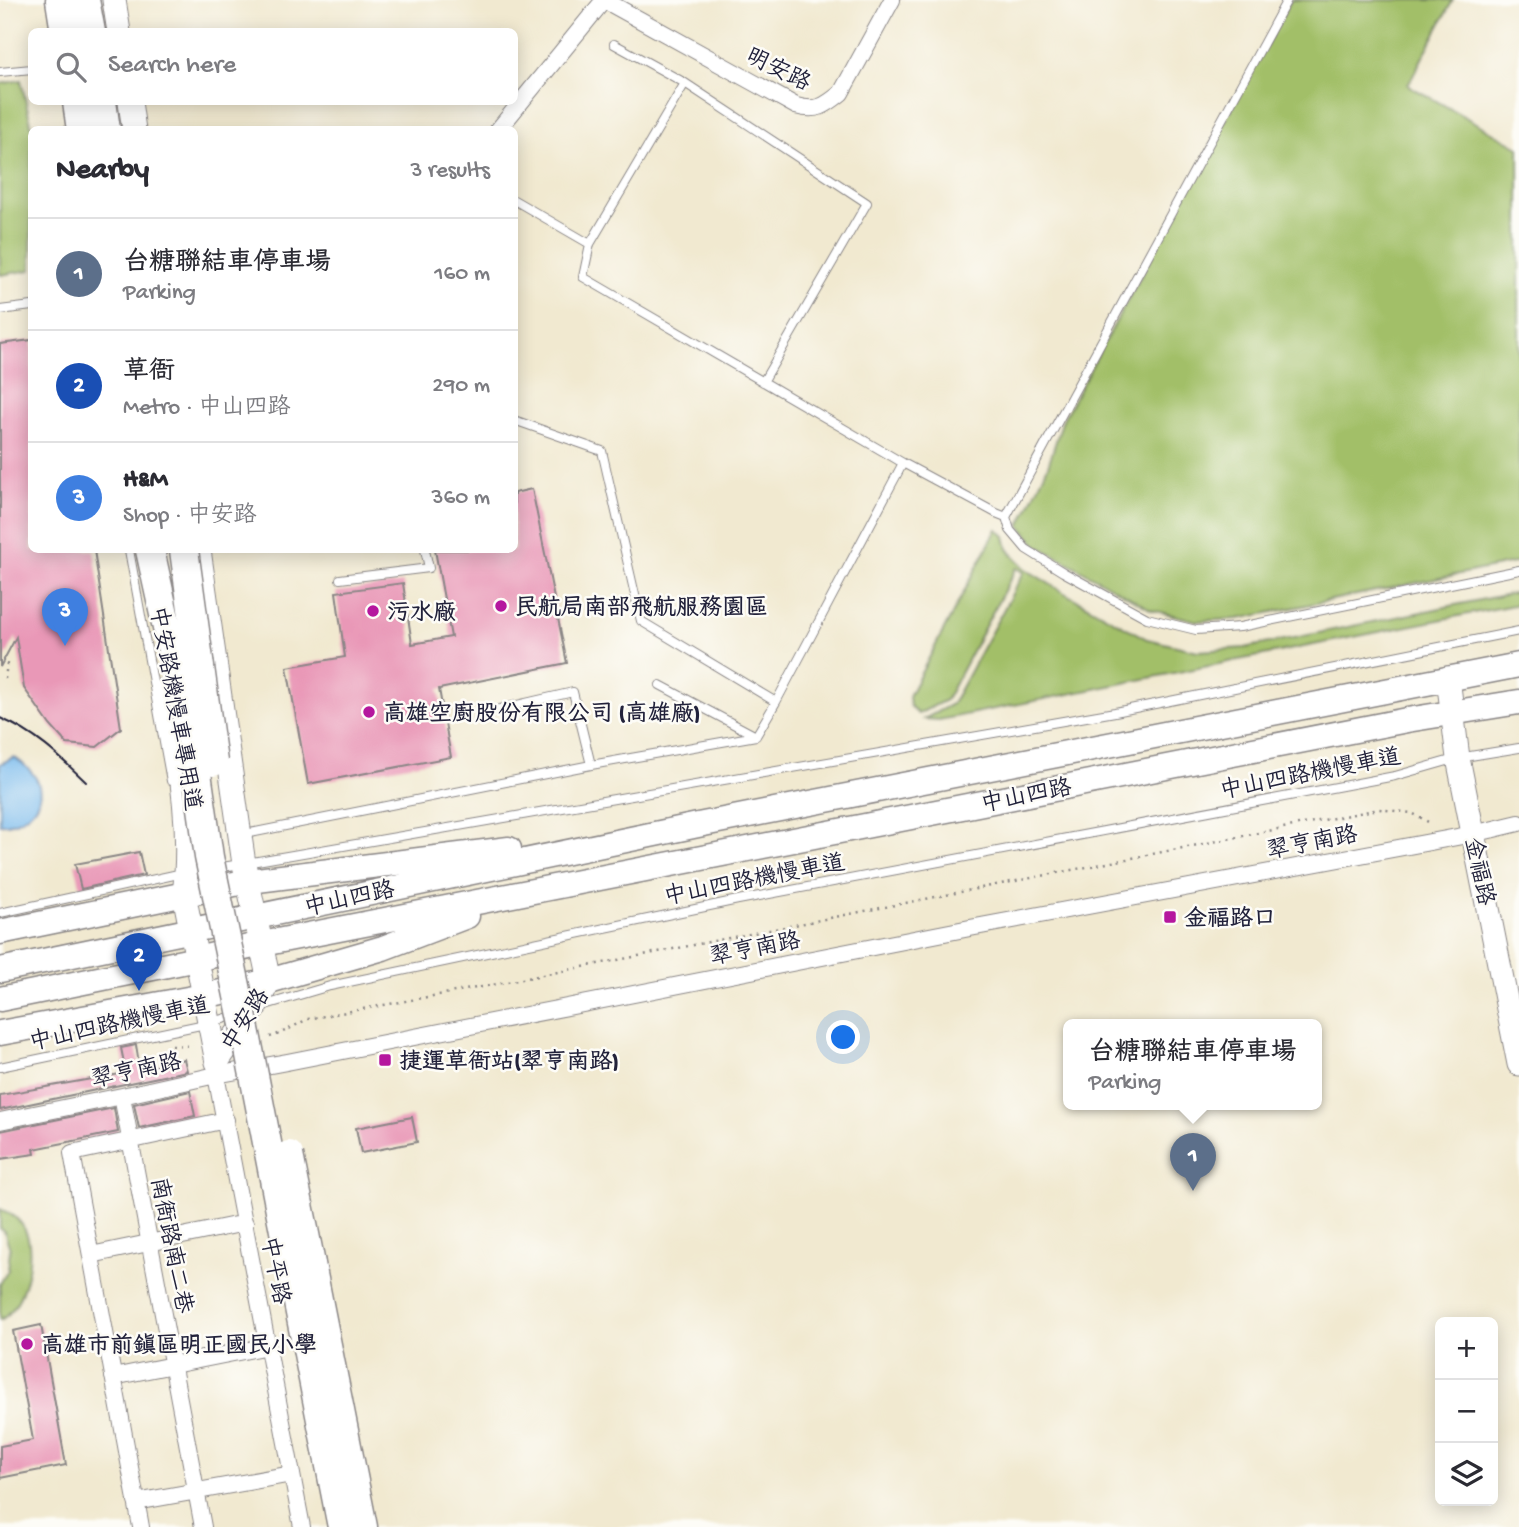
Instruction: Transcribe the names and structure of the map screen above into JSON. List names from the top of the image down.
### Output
{
  "streets": {
    "main road": ["中山四路"],
    "street": [
      "明安路",
      "翠亨南路",
      "金福路",
      "中安路",
      "南衙路南二巷",
      "中平路"
    ],
    "lane": ["中安路機慢車專用道", "中山四路機慢車道"]
  },
  "crossings": [
    ["中安路機慢車專用道", "中山四路"],
    ["中安路機慢車專用道", "中安路"],
    ["中山四路機慢車道", "金福路"],
    ["中山四路機慢車道", "中安路"],
    ["中山四路", "金福路"],
    ["中山四路", "中安路"],
    ["翠亨南路", "金福路"],
    ["翠亨南路", "中安路"],
    ["翠亨南路", "南衙路南二巷"],
    ["翠亨南路", "中平路"],
    ["中安路", "中平路"]
  ],
  "places": {
    "other": [
      "民航局南部飛航服務園區",
      "污水廠",
      "高雄空廚股份有限公司 (高雄廠)",
      "高雄市前鎮區明正國民小學"
    ],
    "transit": ["金福路口", "捷運草衙站(翠亨南路)"]
  },
  "page": {
    "search": "Search here",
    "heading": ["Nearby", "3 results"],
    "list": [
      {
        "mark": "1",
        "name": "台糖聯結車停車場",
        "note": "Parking",
        "value": "160 m"
      },
      {
        "mark": "2",
        "name": "草衙",
        "note": "Metro · 中山四路",
        "value": "290 m"
      },
      {
        "mark": "3",
        "name": "H&M",
        "note": "Shop · 中安路",
        "value": "360 m"
      }
    ],
    "pins": ["3", "2", "1"],
    "popup": ["台糖聯結車停車場", "Parking"],
    "map_buttons": ["+", "−"]
  }
}
